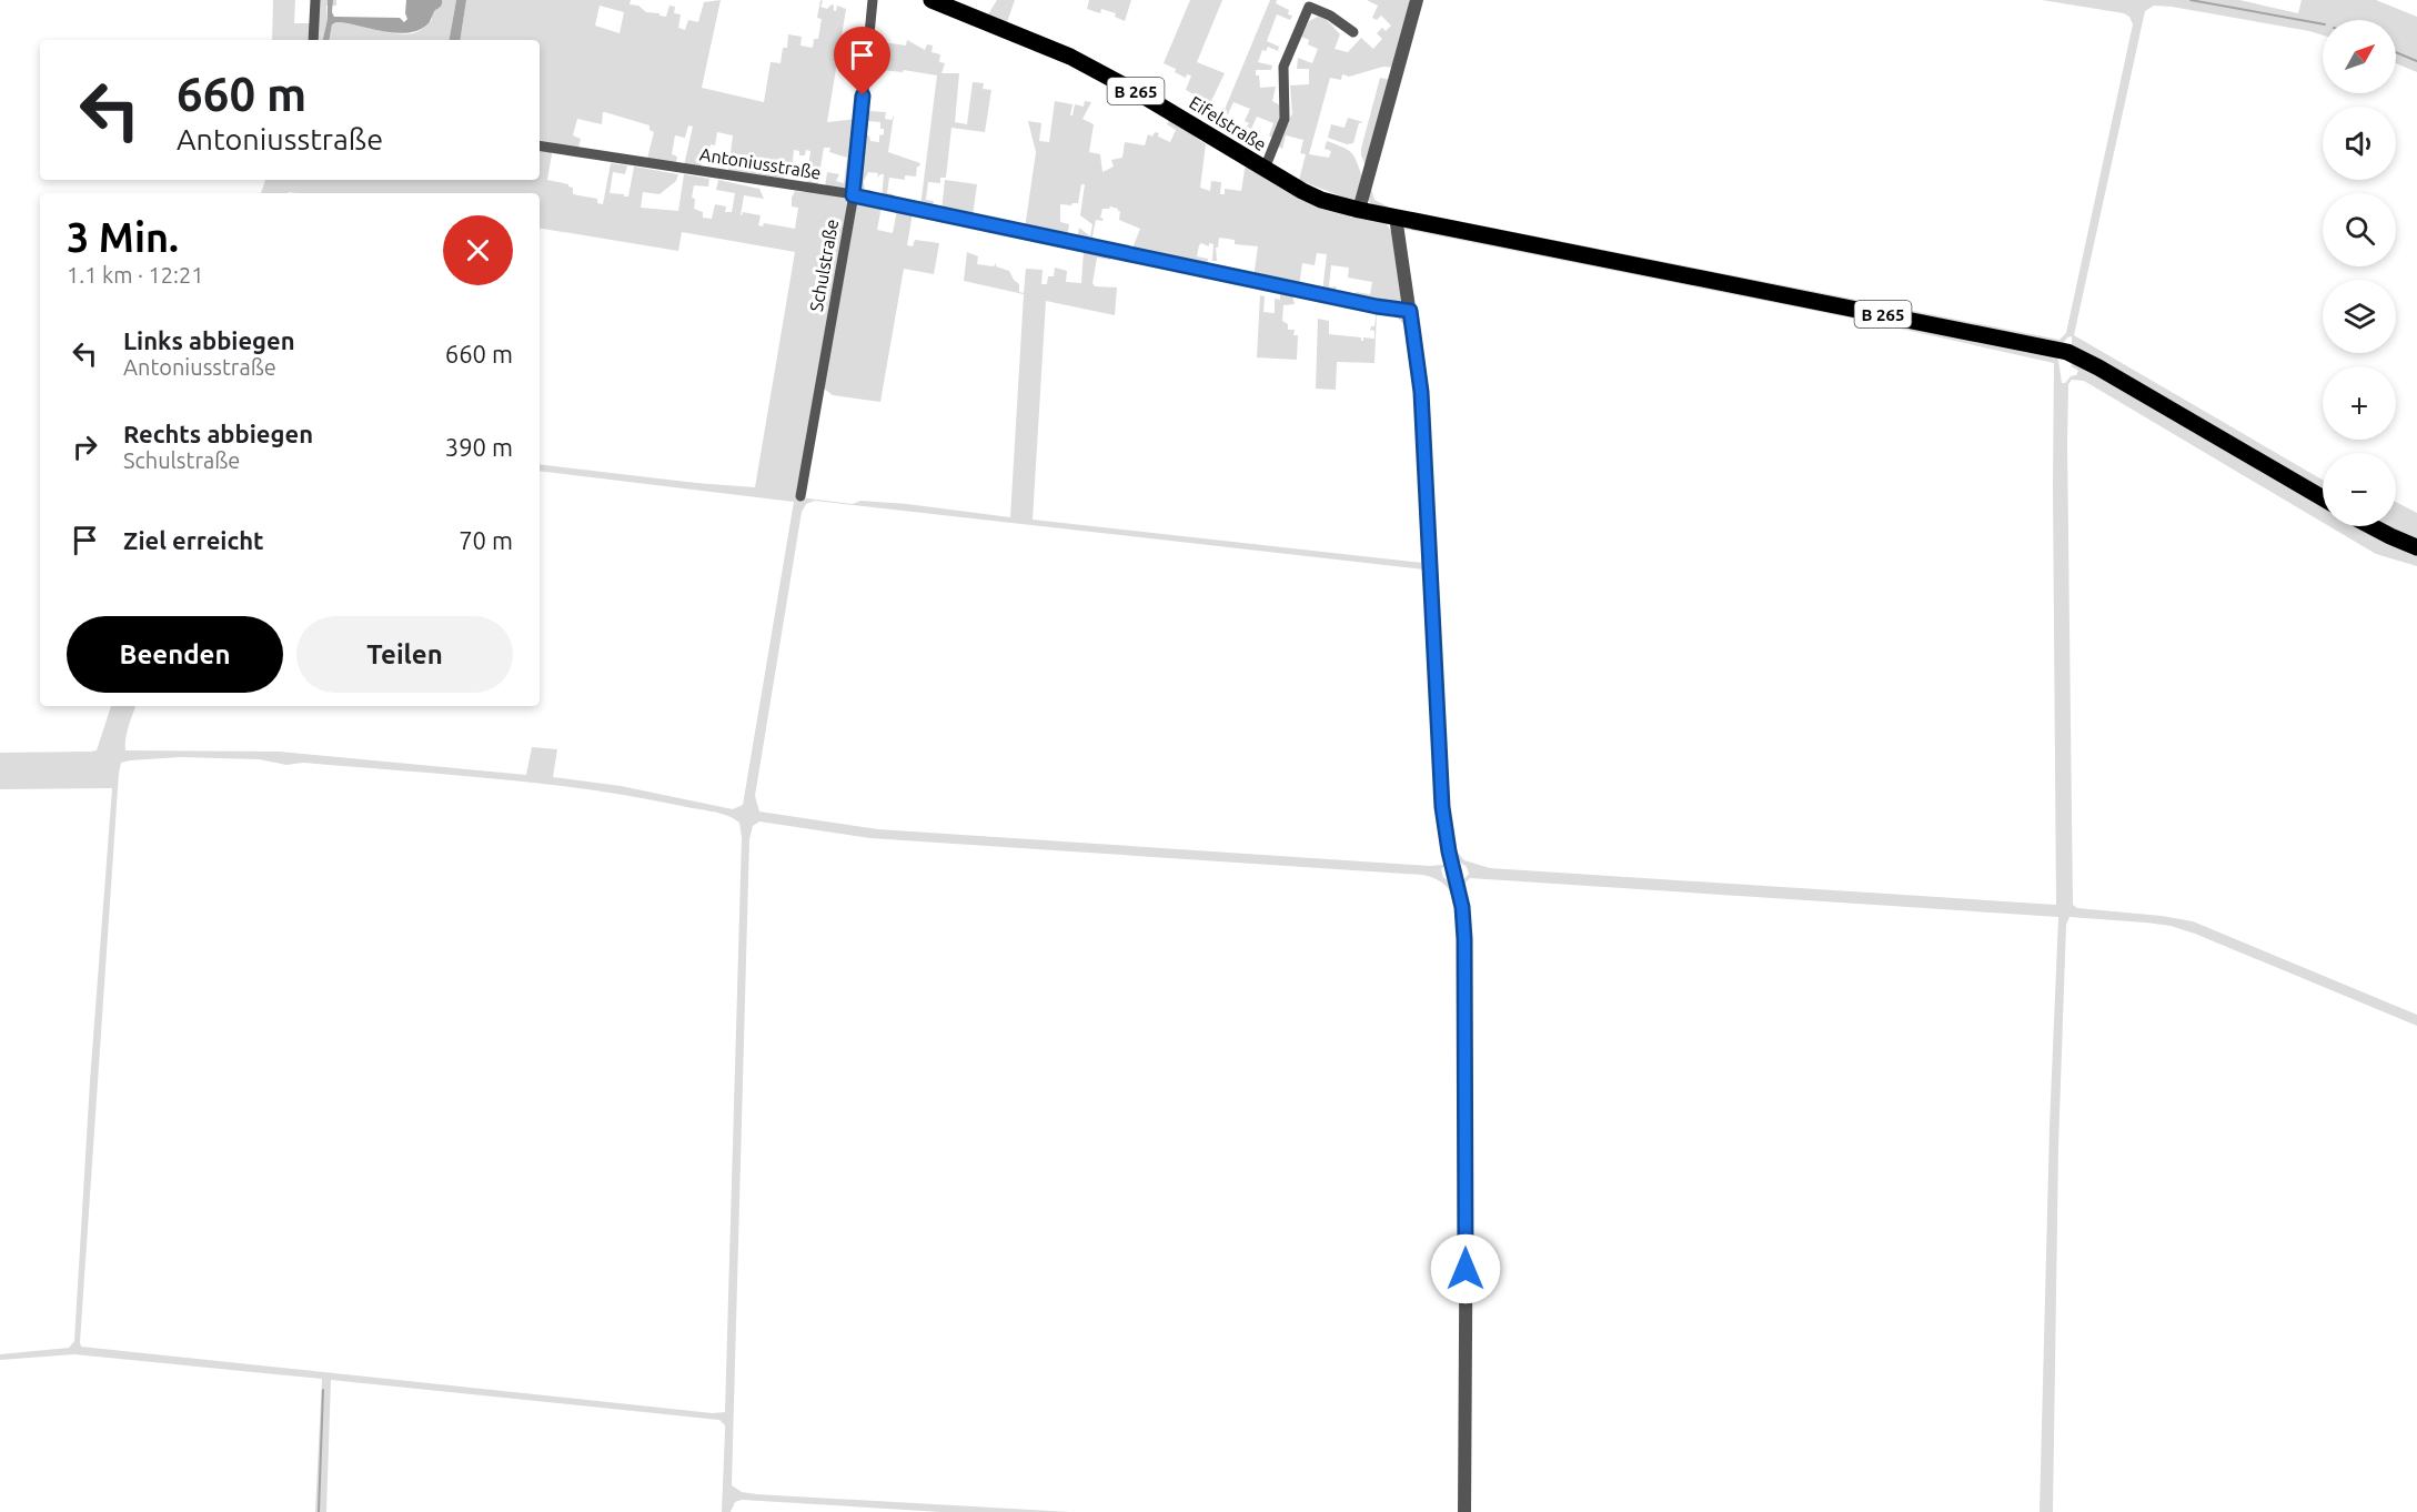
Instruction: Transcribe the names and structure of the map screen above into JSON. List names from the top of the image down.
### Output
{
  "streets": {
    "main road": ["B 265", "Eifelstraße"],
    "street": ["Antoniusstraße", "Schulstraße"]
  },
  "crossings": [
    ["B 265", "Eifelstraße"],
    ["Antoniusstraße", "Schulstraße"]
  ],
  "north": "top right",
  "page": {
    "map_buttons": ["+", "−"],
    "turn": ["660 m", "Antoniusstraße"],
    "heading": ["3 Min.", "1.1 km · 12:21"],
    "list": [
      {
        "name": "Links abbiegen",
        "note": "Antoniusstraße",
        "value": "660 m"
      },
      {
        "name": "Rechts abbiegen",
        "note": "Schulstraße",
        "value": "390 m"
      },
      {
        "name": "Ziel erreicht",
        "value": "70 m"
      }
    ],
    "buttons": ["Beenden", "Teilen"]
  }
}
